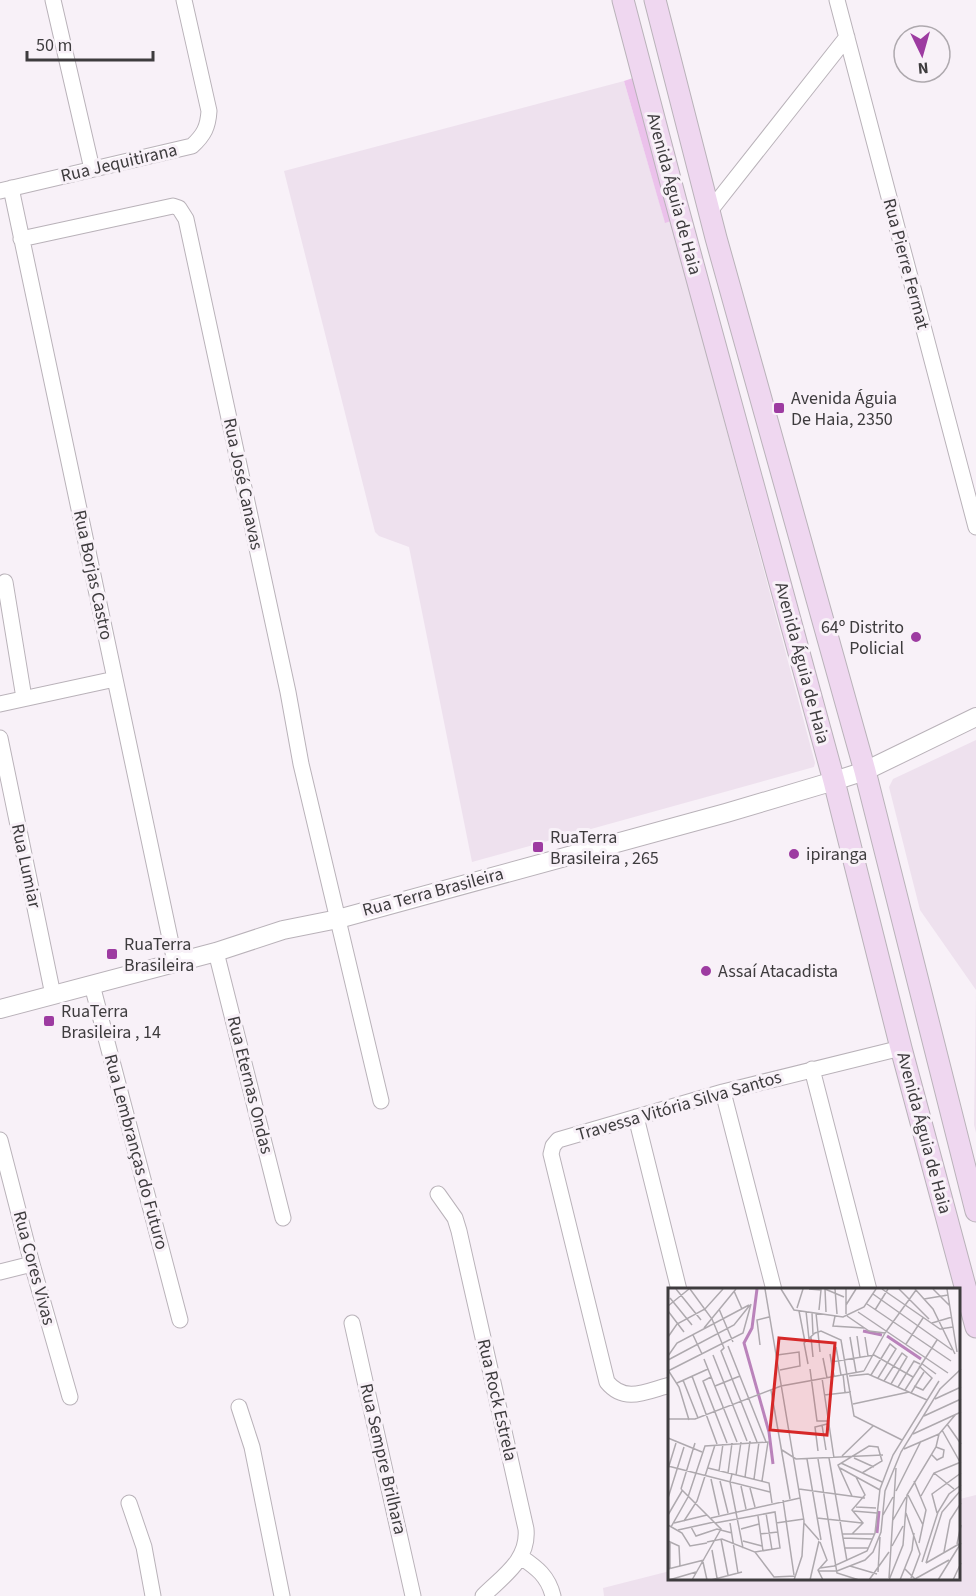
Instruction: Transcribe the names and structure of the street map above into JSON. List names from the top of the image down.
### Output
{
  "streets": {
    "main road": ["Avenida Águia de Haia"],
    "street": [
      "Rua Jequitirana",
      "Rua Pierre Fermat",
      "Rua José Canavas",
      "Rua Borjas Castro",
      "Rua Lumiar",
      "Rua Terra Brasileira",
      "Rua Eternas Ondas",
      "Travessa Vitória Silva Santos",
      "Rua Lembranças do Futuro",
      "Rua Cores Vivas",
      "Rua Rock Estrela",
      "Rua Sempre Brilhara"
    ]
  },
  "crossings": [
    ["Rua Jequitirana", "Rua Borjas Castro"],
    ["Avenida Águia de Haia", "Rua Terra Brasileira"],
    ["Avenida Águia de Haia", "Travessa Vitória Silva Santos"],
    ["Rua José Canavas", "Rua Borjas Castro"],
    ["Rua José Canavas", "Rua Terra Brasileira"],
    ["Rua Borjas Castro", "Rua Terra Brasileira"],
    ["Rua Lumiar", "Rua Terra Brasileira"],
    ["Rua Terra Brasileira", "Rua Eternas Ondas"],
    ["Rua Terra Brasileira", "Rua Lembranças do Futuro"]
  ],
  "places": {
    "transit": [
      "Avenida Águia De Haia, 2350",
      "RuaTerra Brasileira , 265",
      "RuaTerra Brasileira",
      "RuaTerra Brasileira , 14"
    ],
    "other": ["64º Distrito Policial", "ipiranga", "Assaí Atacadista"]
  },
  "scale_bar": "50 m",
  "north": "bottom"
}
